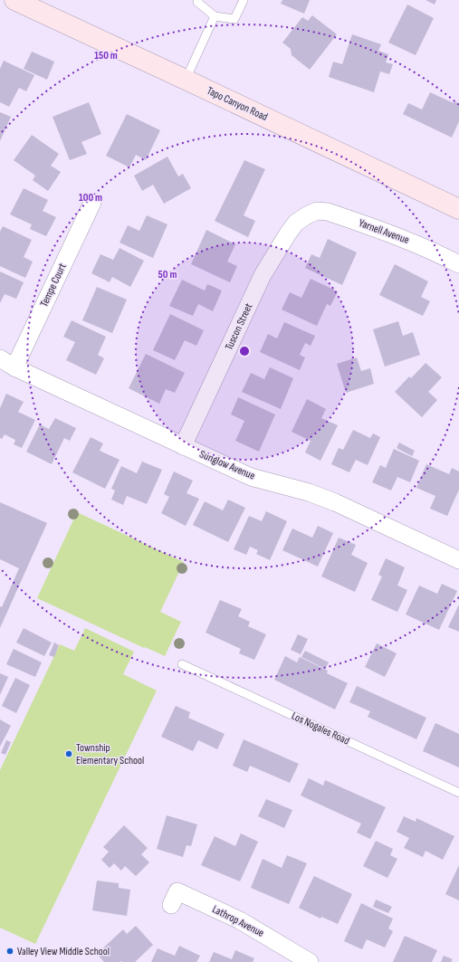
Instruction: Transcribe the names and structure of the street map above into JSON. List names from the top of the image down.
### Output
{
  "streets": {
    "main road": ["Tapo Canyon Road"],
    "street": [
      "Yarnell Avenue",
      "Tempe Court",
      "Tuscon Street",
      "Sunglow Avenue",
      "Lathrop Avenue"
    ],
    "lane": ["Los Nogales Road"]
  },
  "crossings": [
    ["Yarnell Avenue", "Tuscon Street"],
    ["Tempe Court", "Sunglow Avenue"],
    ["Tuscon Street", "Sunglow Avenue"]
  ],
  "places": ["Township Elementary School", "Valley View Middle School"],
  "rings": ["150 m", "100 m", "50 m"]
}
